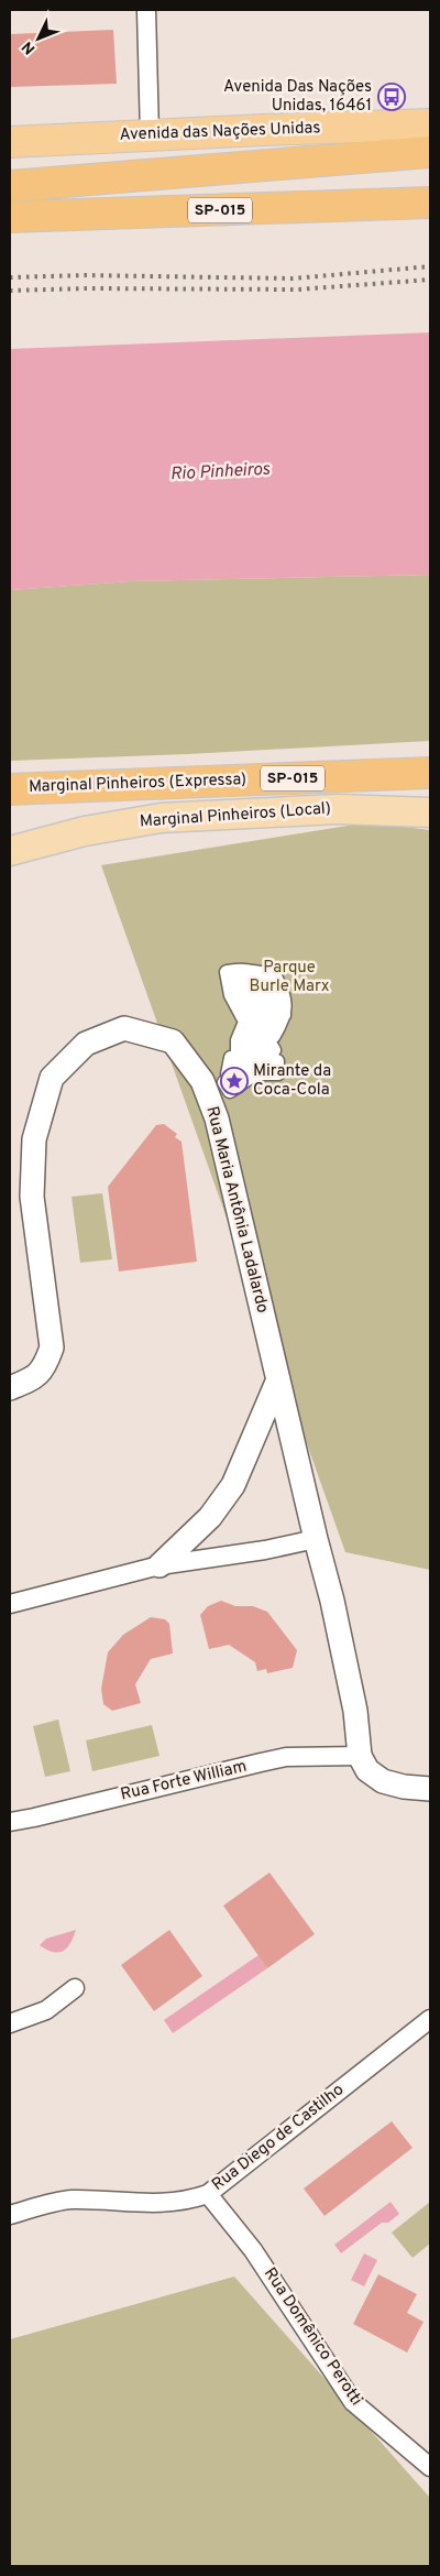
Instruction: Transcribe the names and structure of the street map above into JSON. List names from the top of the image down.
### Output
{
  "streets": {
    "highway": ["Avenida das Nações Unidas", "SP-015", "Marginal Pinheiros (Expressa)"],
    "main road": ["Marginal Pinheiros (Local)"],
    "street": [
      "Rua Maria Antônia Ladalardo",
      "Rua Forte William",
      "Rua Diego de Castilho",
      "Rua Domênico Perotti"
    ]
  },
  "crossings": [
    ["Rua Maria Antônia Ladalardo", "Rua Forte William"],
    ["Rua Diego de Castilho", "Rua Domênico Perotti"]
  ],
  "water": ["Rio Pinheiros"],
  "parks": ["Parque Burle Marx"],
  "places": {
    "bus stop": ["Avenida Das Nações Unidas, 16461"],
    "place": ["Mirante da Coca-Cola"]
  },
  "north": "bottom left"
}
